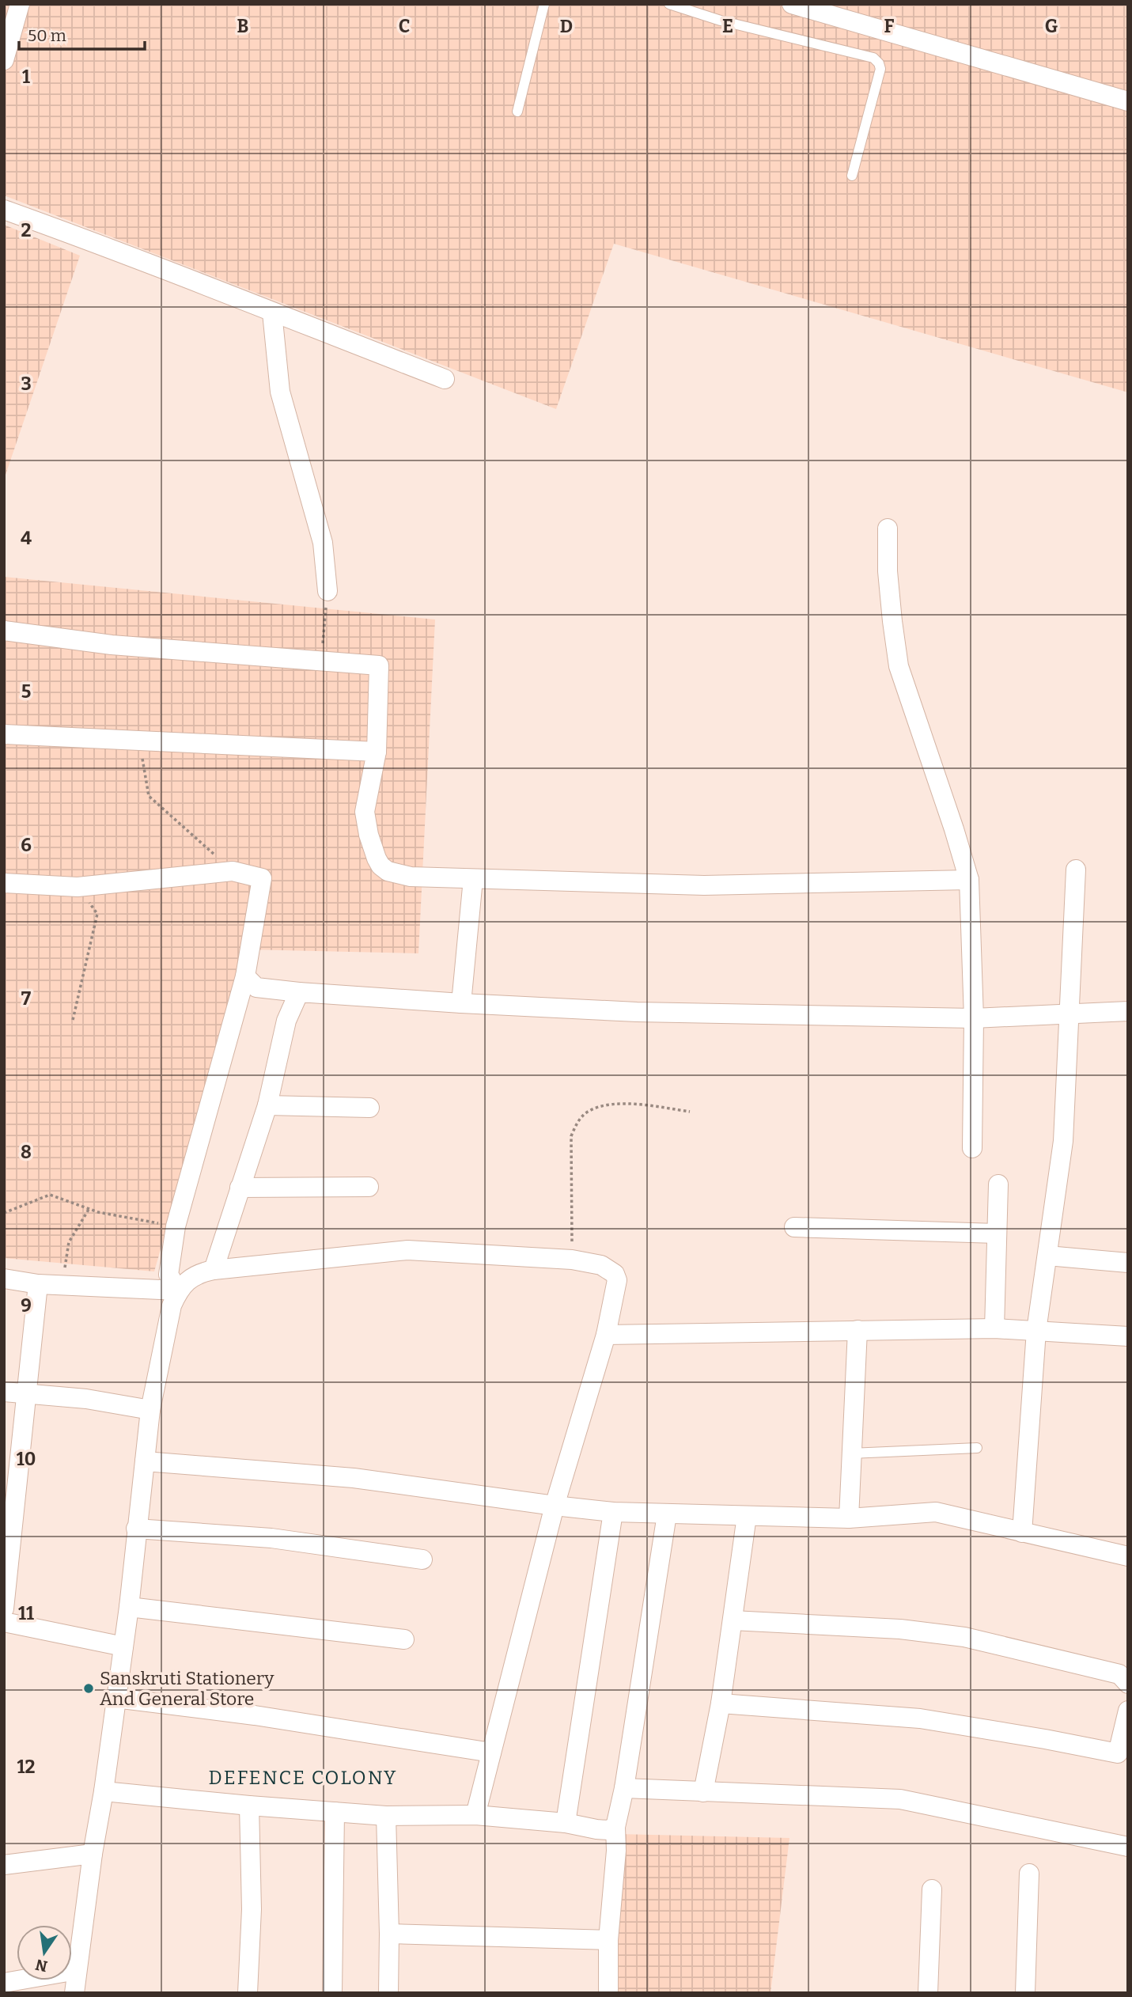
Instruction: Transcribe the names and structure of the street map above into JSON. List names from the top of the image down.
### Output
{
  "districts": ["DEFENCE COLONY"],
  "places": ["Sanskruti Stationery And General Store"],
  "scale_bar": "50 m",
  "north": "bottom",
  "grid": {
    "columns": [
      "B",
      "C",
      "D",
      "E",
      "F",
      "G"
    ],
    "rows": [
      "1",
      "2",
      "3",
      "4",
      "5",
      "6",
      "7",
      "8",
      "9",
      "10",
      "11",
      "12"
    ]
  }
}
